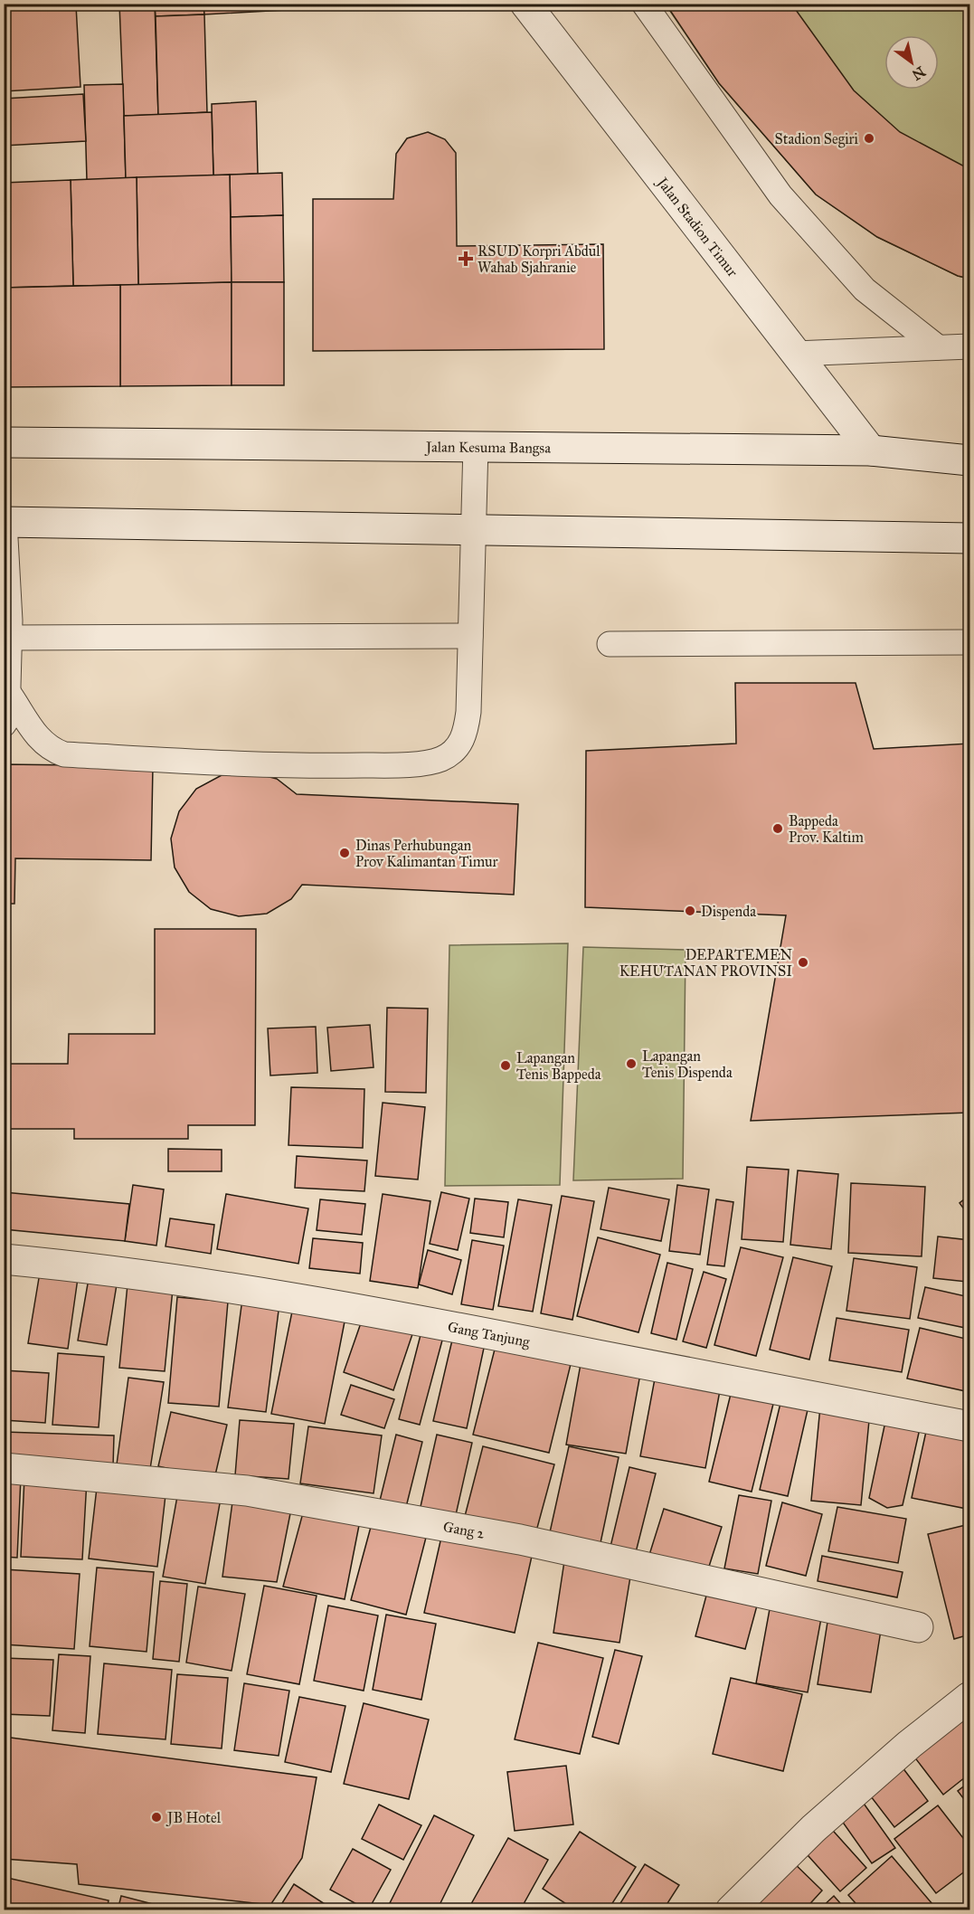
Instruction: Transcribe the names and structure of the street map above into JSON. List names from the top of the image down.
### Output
{
  "streets": {
    "street": [
      "Jalan Stadion Timur",
      "Jalan Kesuma Bangsa",
      "Gang Tanjung",
      "Gang 2"
    ]
  },
  "crossings": [
    ["Jalan Stadion Timur", "Jalan Kesuma Bangsa"]
  ],
  "places": {
    "other": [
      "Stadion Segiri",
      "Bappeda Prov. Kaltim",
      "Dinas Perhubungan Prov Kalimantan Timur",
      "Dispenda",
      "DEPARTEMEN KEHUTANAN PROVINSI",
      "Lapangan Tenis Dispenda",
      "Lapangan Tenis Bappeda",
      "JB Hotel"
    ],
    "health": ["RSUD Korpri Abdul Wahab Sjahranie"]
  },
  "north": "bottom right"
}
